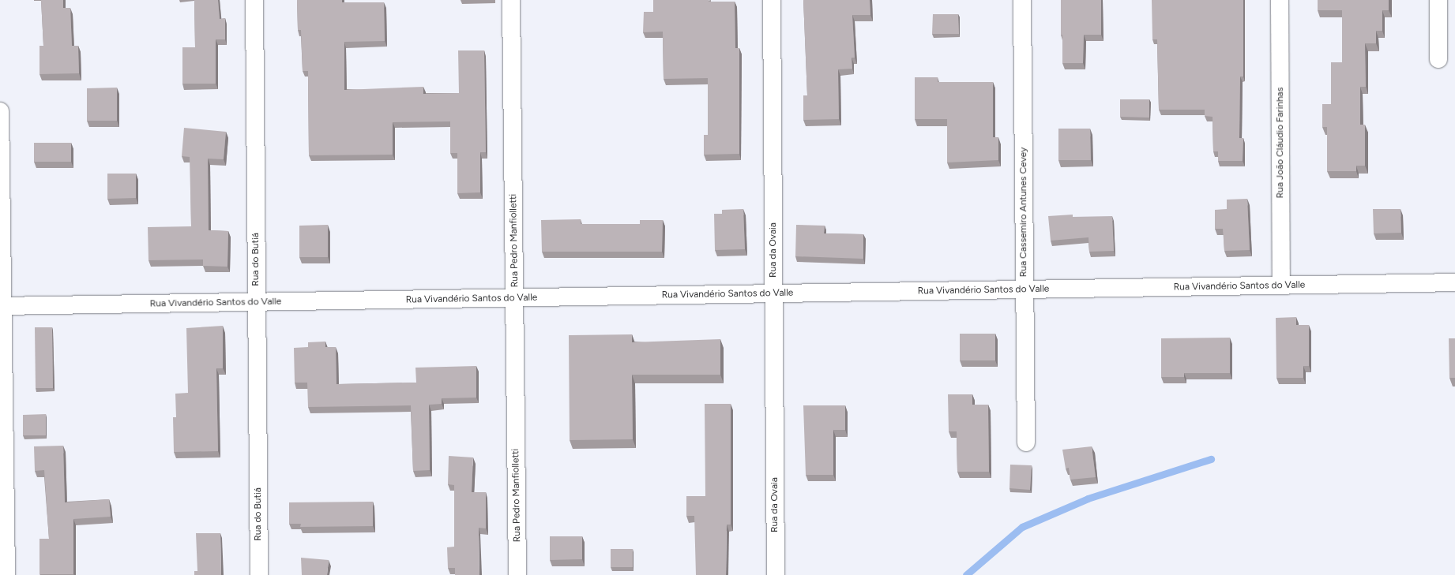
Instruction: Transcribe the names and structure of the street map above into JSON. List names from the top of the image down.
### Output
{
  "streets": {
    "street": [
      "Rua João Cláudio Farinhas",
      "Rua Cassemiro Antunes Cevey",
      "Rua Pedro Manfiolletti",
      "Rua da Ovaia",
      "Rua do Butiá",
      "Rua Vivandério Santos do Valle"
    ]
  },
  "crossings": [
    ["Rua João Cláudio Farinhas", "Rua Vivandério Santos do Valle"],
    ["Rua Cassemiro Antunes Cevey", "Rua Vivandério Santos do Valle"],
    ["Rua Pedro Manfiolletti", "Rua Vivandério Santos do Valle"],
    ["Rua da Ovaia", "Rua Vivandério Santos do Valle"],
    ["Rua do Butiá", "Rua Vivandério Santos do Valle"]
  ]
}
